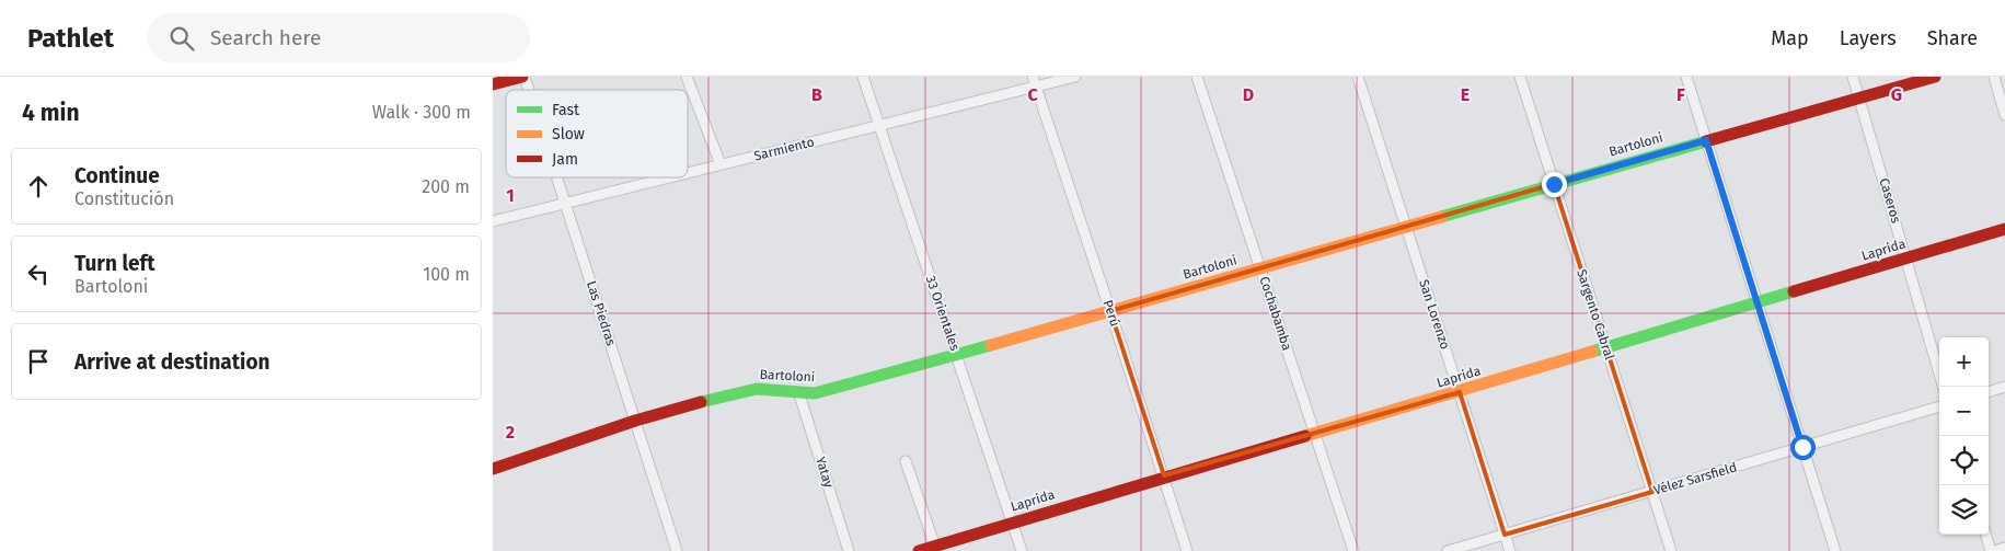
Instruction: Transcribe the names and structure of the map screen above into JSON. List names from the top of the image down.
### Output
{
  "streets": {
    "street": [
      "Bartoloni",
      "Sarmiento",
      "Caseros",
      "Laprida",
      "Las Piedras",
      "33 Orientales",
      "Perú",
      "Cochabamba",
      "San Lorenzo",
      "Sargento Cabral",
      "Yatay",
      "Vélez Sarsfield"
    ]
  },
  "crossings": [
    ["Bartoloni", "Caseros"],
    ["Bartoloni", "Las Piedras"],
    ["Bartoloni", "33 Orientales"],
    ["Bartoloni", "Perú"],
    ["Bartoloni", "Cochabamba"],
    ["Bartoloni", "San Lorenzo"],
    ["Bartoloni", "Sargento Cabral"],
    ["Bartoloni", "Yatay"],
    ["Sarmiento", "Las Piedras"],
    ["Sarmiento", "33 Orientales"],
    ["Sarmiento", "Perú"],
    ["Caseros", "Laprida"],
    ["Laprida", "33 Orientales"],
    ["Laprida", "Perú"],
    ["Laprida", "Cochabamba"],
    ["Laprida", "San Lorenzo"],
    ["Laprida", "Sargento Cabral"],
    ["San Lorenzo", "Vélez Sarsfield"],
    ["Sargento Cabral", "Vélez Sarsfield"]
  ],
  "legend": ["Fast", "Slow", "Jam"],
  "page": {
    "header": "Pathlet",
    "search": "Search here",
    "nav": ["Map", "Layers", "Share"],
    "heading": ["4 min", "Walk · 300 m"],
    "list": [
      ["Continue", "Constitución", "200 m"],
      ["Turn left", "Bartoloni", "100 m"],
      "Arrive at destination"
    ],
    "map_buttons": ["+", "−"]
  },
  "grid": {
    "columns": [
      "B",
      "C",
      "D",
      "E",
      "F",
      "G"
    ],
    "rows": ["1", "2"]
  }
}
